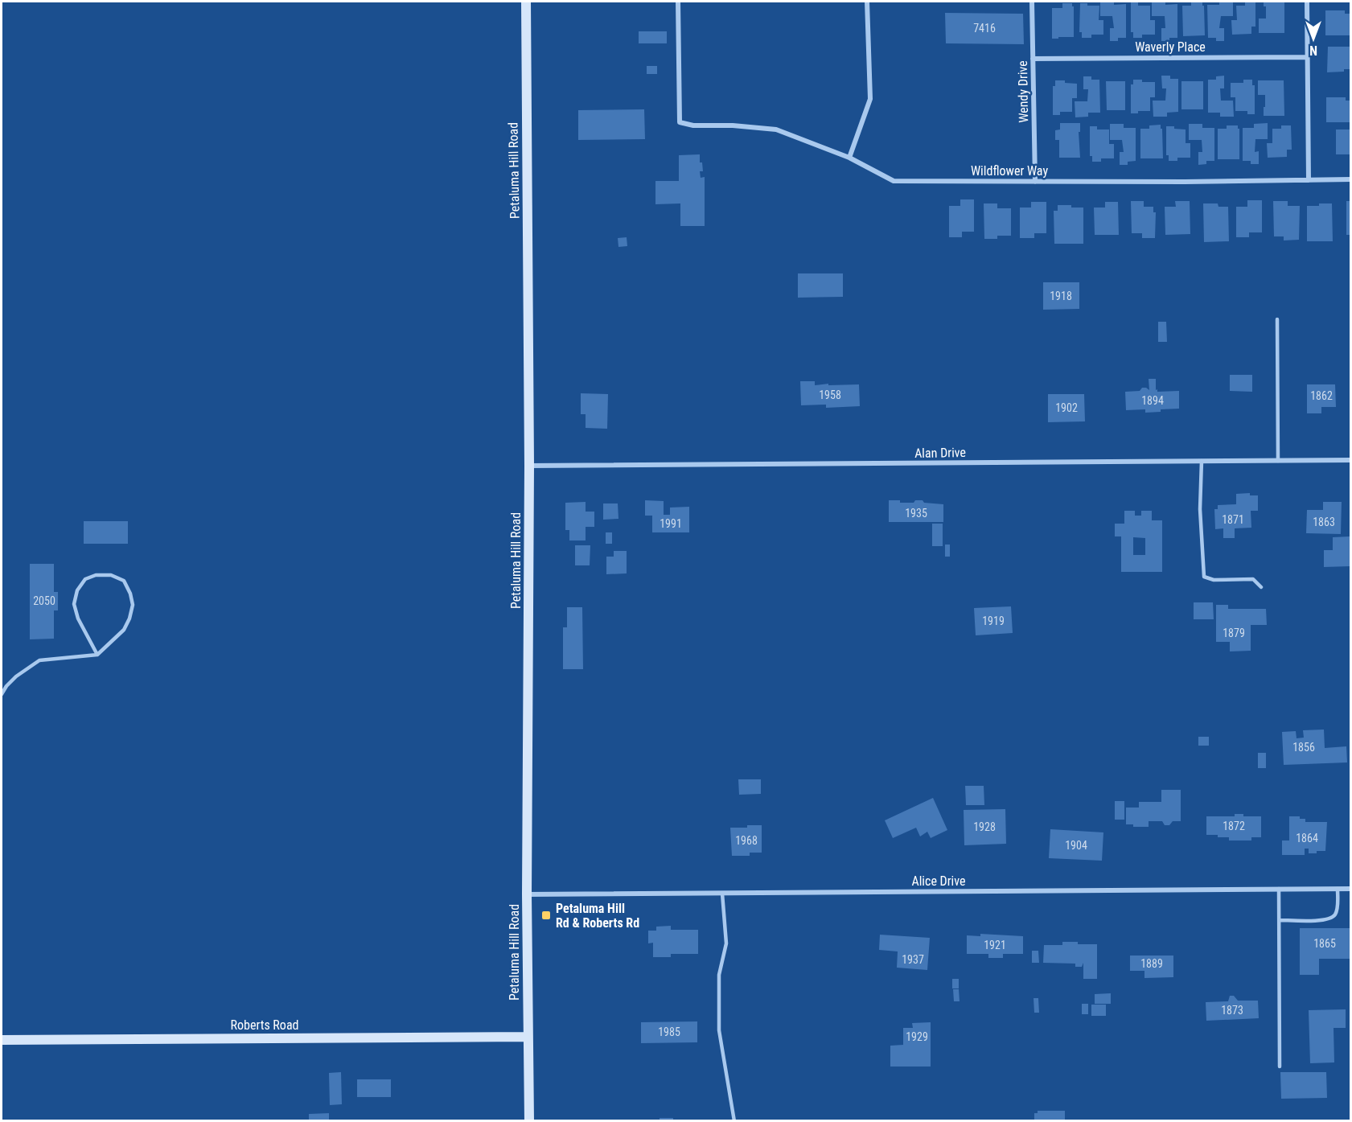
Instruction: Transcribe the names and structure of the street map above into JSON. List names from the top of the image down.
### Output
{
  "streets": {
    "main road": ["Petaluma Hill Road", "Roberts Road"],
    "street": [
      "Waverly Place",
      "Wendy Drive",
      "Wildflower Way",
      "Alan Drive",
      "Alice Drive"
    ]
  },
  "crossings": [
    ["Waverly Place", "Wendy Drive"],
    ["Wendy Drive", "Wildflower Way"],
    ["Petaluma Hill Road", "Alan Drive"],
    ["Petaluma Hill Road", "Alice Drive"],
    ["Petaluma Hill Road", "Roberts Road"]
  ],
  "places": {
    "transit": ["Petaluma Hill Rd & Roberts Rd"]
  },
  "house_numbers": [
    "7416",
    "1918",
    "1958",
    "1862",
    "1894",
    "1902",
    "1935",
    "1871",
    "1863",
    "1991",
    "2050",
    "1919",
    "1879",
    "1856",
    "1872",
    "1928",
    "1864",
    "1968",
    "1904",
    "1865",
    "1921",
    "1937",
    "1889",
    "1873",
    "1985",
    "1929"
  ],
  "north": "bottom"
}
